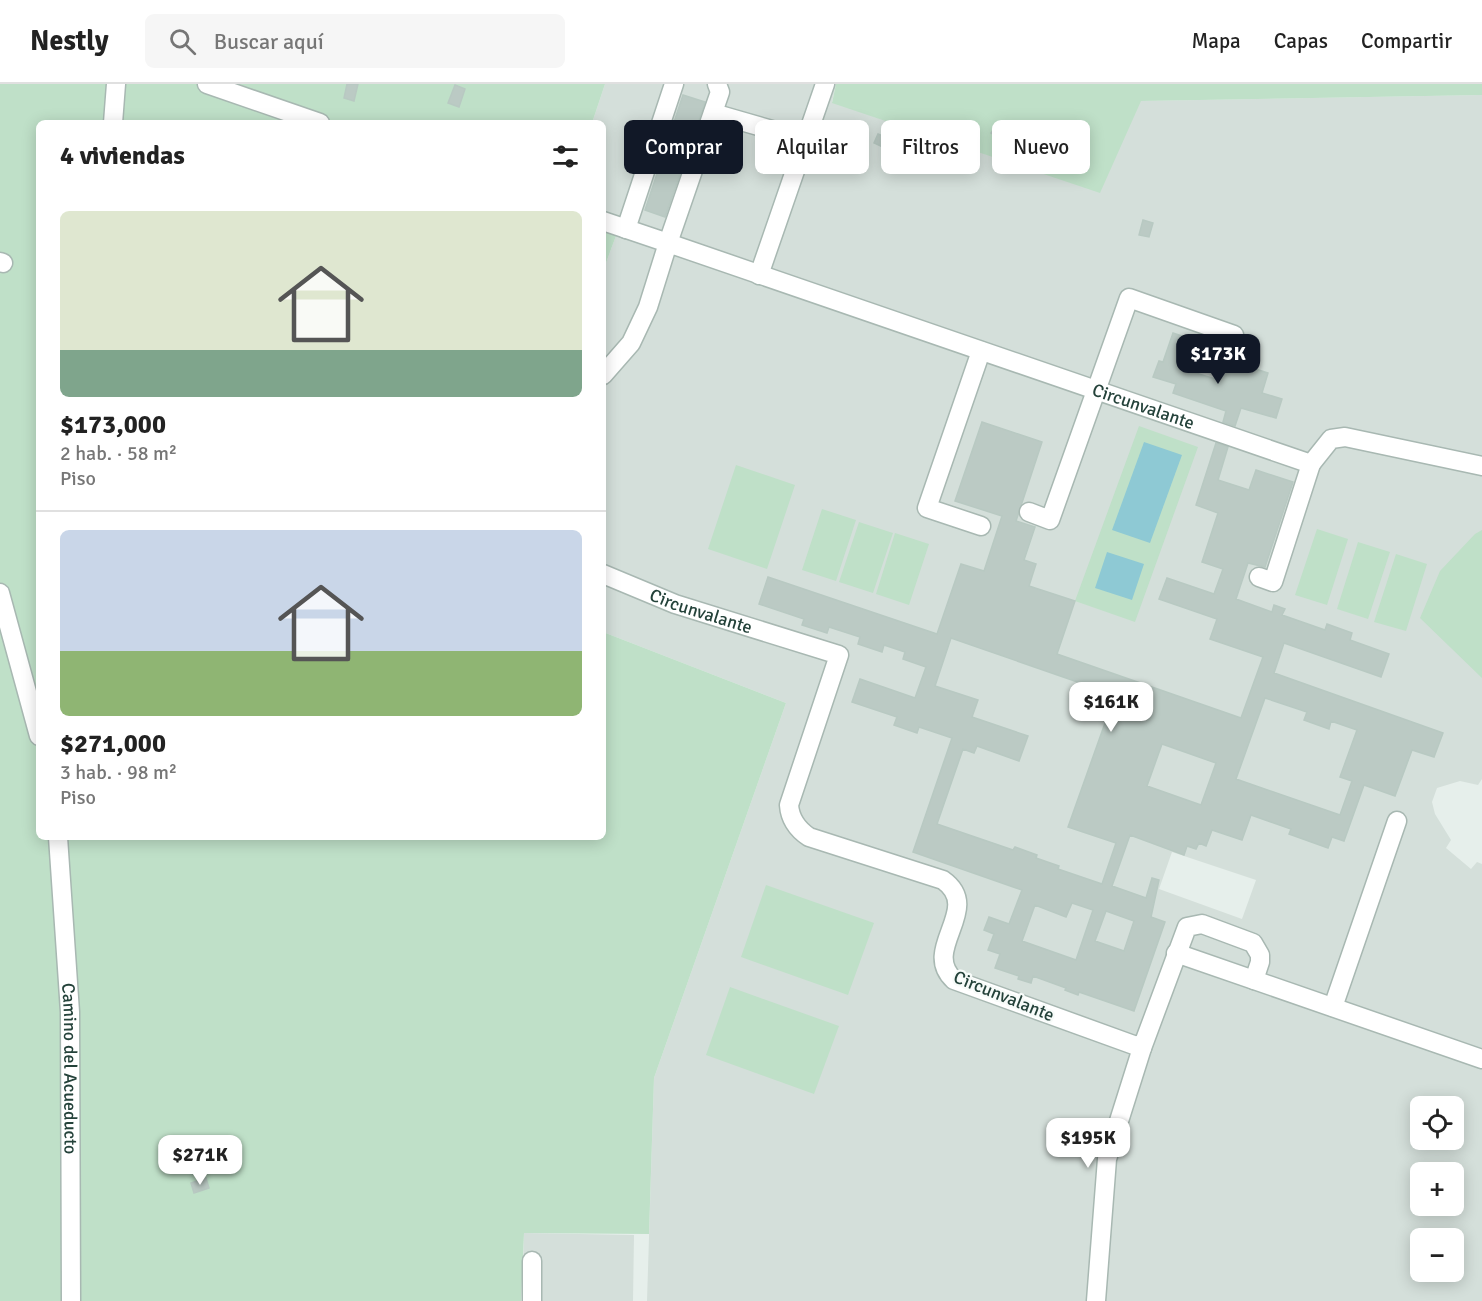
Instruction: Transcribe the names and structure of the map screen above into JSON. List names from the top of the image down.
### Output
{
  "streets": {
    "street": ["Circunvalante", "Camino del Acueducto"]
  },
  "page": {
    "header": "Nestly",
    "search": "Buscar aquí",
    "nav": ["Mapa", "Capas", "Compartir"],
    "chip": [
      "Comprar",
      "Alquilar",
      "Filtros",
      "Nuevo"
    ],
    "heading": "4 viviendas",
    "list": [
      {
        "name": "$173,000",
        "note": "2 hab. · 58 m² · Piso"
      },
      {
        "name": "$271,000",
        "note": "3 hab. · 98 m² · Piso"
      }
    ],
    "price": [
      "$173K",
      "$161K",
      "$195K",
      "$271K"
    ],
    "map_buttons": ["+", "−"]
  }
}
